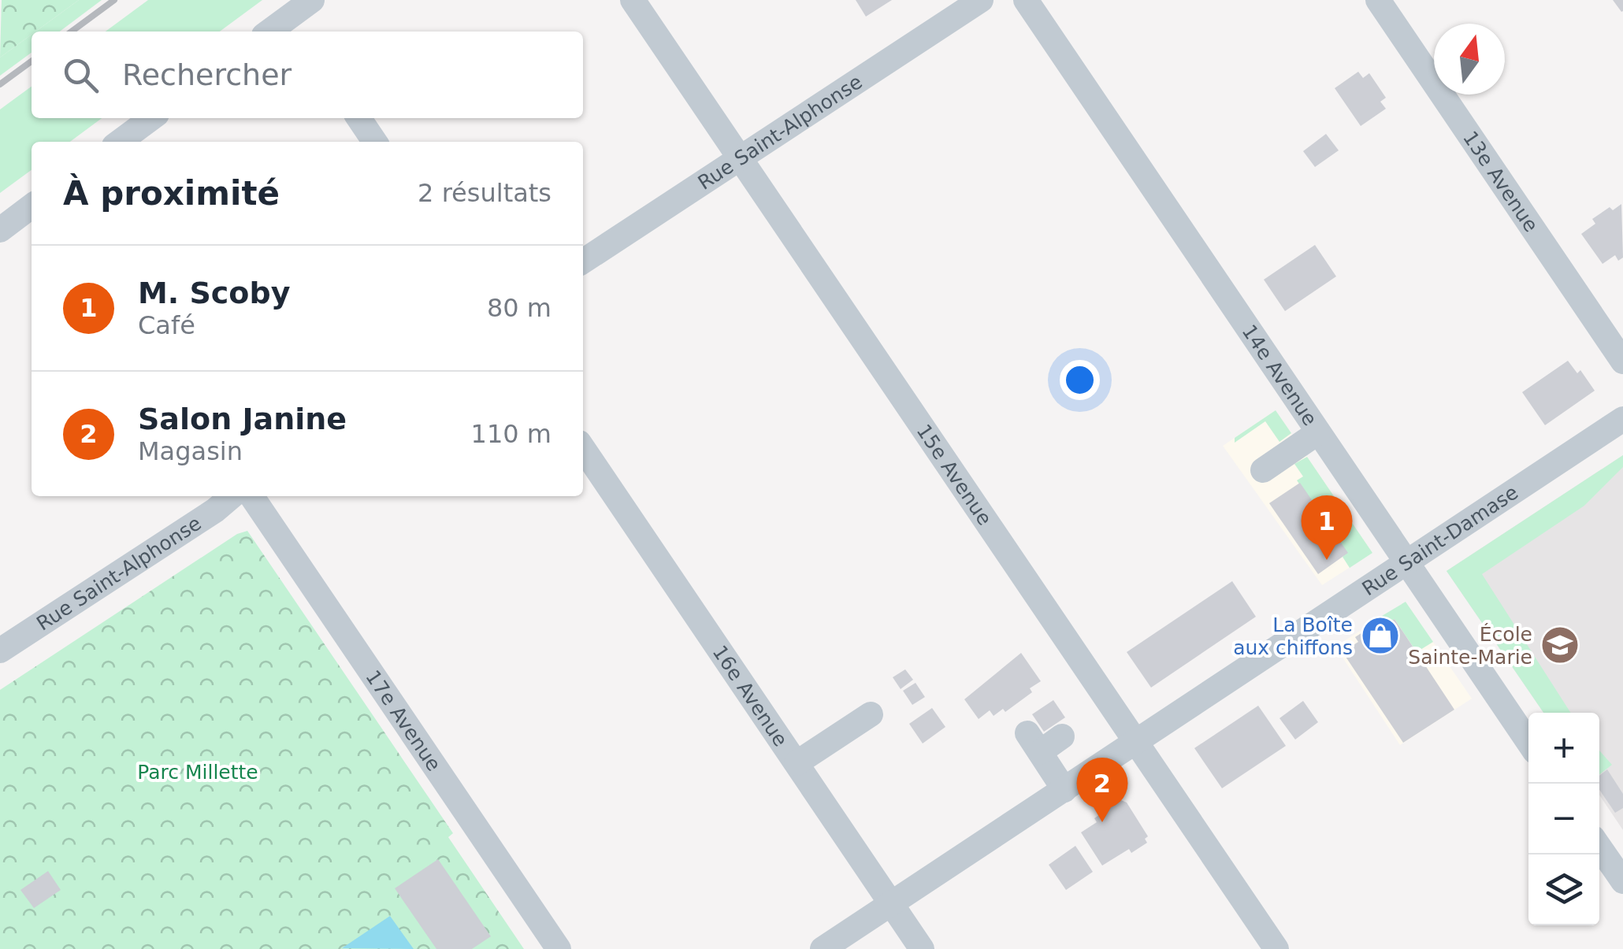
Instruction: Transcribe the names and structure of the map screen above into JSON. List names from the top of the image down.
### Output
{
  "streets": {
    "street": [
      "Rue Saint-Alphonse",
      "13e Avenue",
      "14e Avenue",
      "15e Avenue",
      "Rue Saint-Damase",
      "16e Avenue",
      "17e Avenue"
    ]
  },
  "crossings": [
    ["Rue Saint-Alphonse", "15e Avenue"],
    ["14e Avenue", "Rue Saint-Damase"],
    ["15e Avenue", "Rue Saint-Damase"],
    ["Rue Saint-Damase", "16e Avenue"]
  ],
  "parks": ["Parc Millette"],
  "places": {
    "shop": ["La Boîte aux chiffons"],
    "school or university": ["École Sainte-Marie"]
  },
  "north": "top",
  "page": {
    "search": "Rechercher",
    "heading": ["À proximité", "2 résultats"],
    "list": [
      {
        "mark": "1",
        "name": "M. Scoby",
        "note": "Café",
        "value": "80 m"
      },
      {
        "mark": "2",
        "name": "Salon Janine",
        "note": "Magasin",
        "value": "110 m"
      }
    ],
    "pins": ["1", "2"],
    "map_buttons": ["+", "−"]
  }
}
